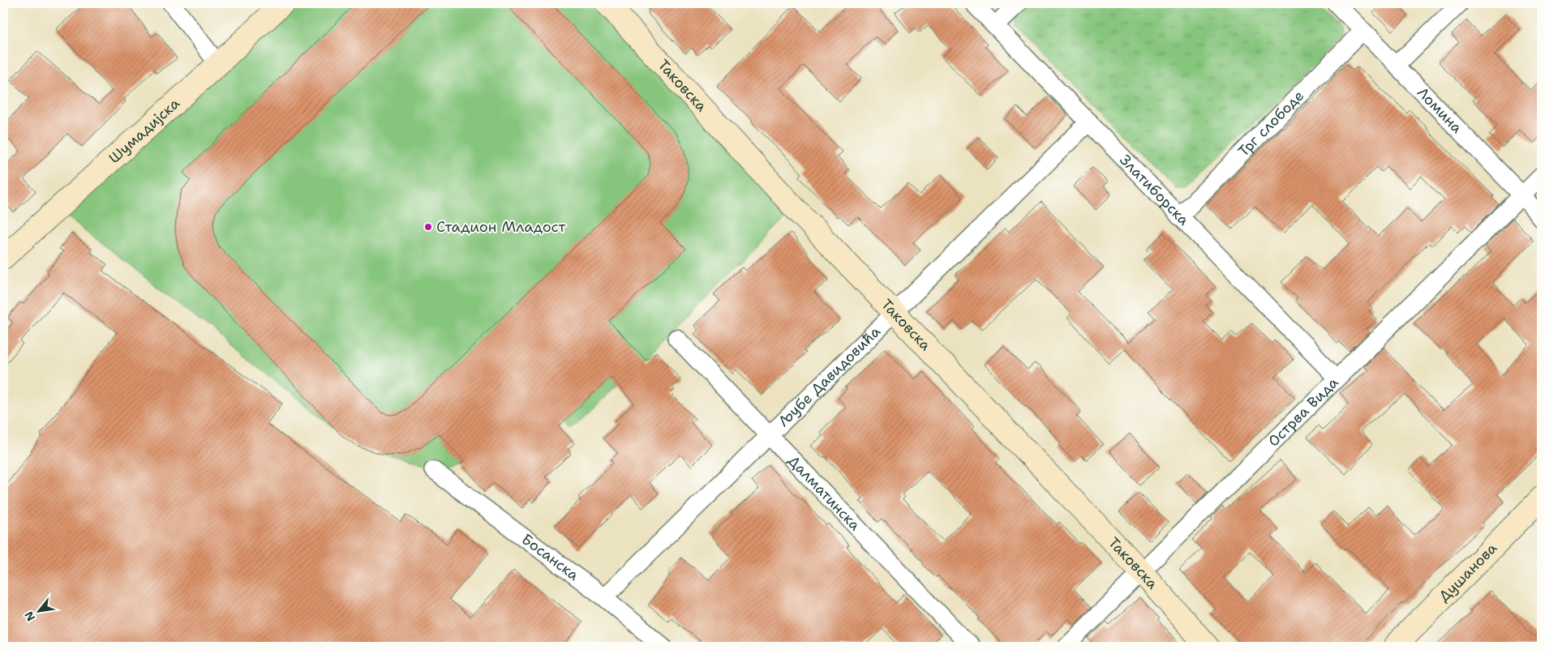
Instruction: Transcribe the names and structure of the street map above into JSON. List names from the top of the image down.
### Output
{
  "streets": {
    "street": [
      "Таковска",
      "Ломина",
      "Трг слободе",
      "Шумадијска",
      "Златиборска",
      "Љубе Давидовића",
      "Острва Вида",
      "Далматинска",
      "Босанска",
      "Душанова"
    ]
  },
  "crossings": [
    ["Таковска", "Љубе Давидовића"],
    ["Таковска", "Острва Вида"],
    ["Ломина", "Трг слободе"],
    ["Ломина", "Острва Вида"],
    ["Трг слободе", "Златиборска"],
    ["Златиборска", "Љубе Давидовића"],
    ["Златиборска", "Острва Вида"],
    ["Љубе Давидовића", "Далматинска"],
    ["Љубе Давидовића", "Босанска"]
  ],
  "places": ["Стадион Младост"],
  "north": "bottom left"
}
